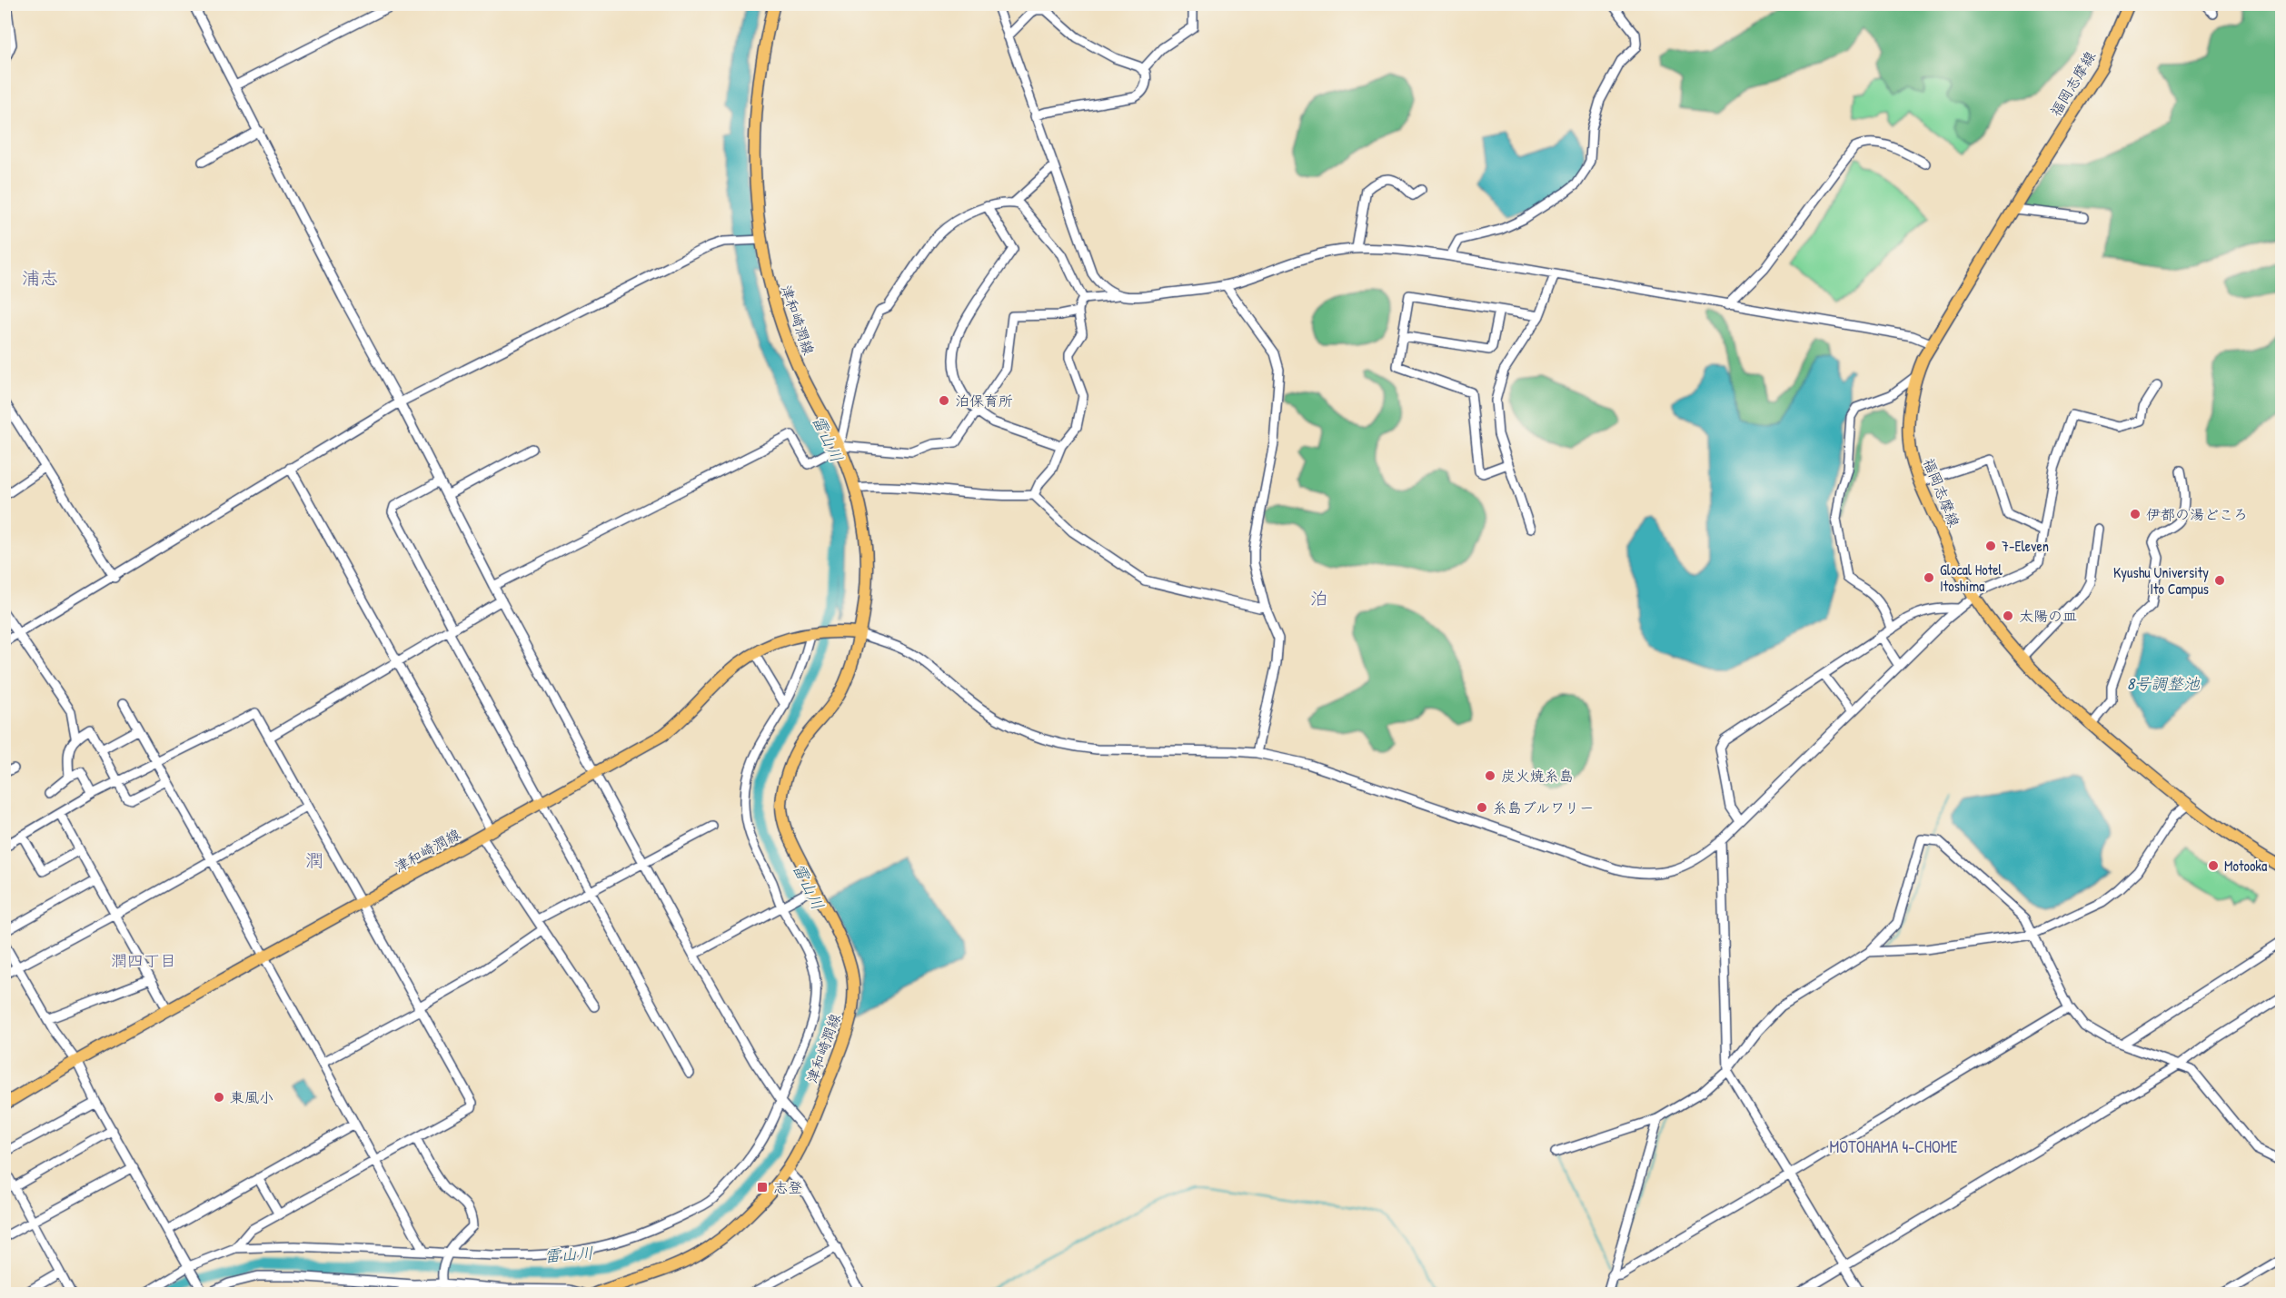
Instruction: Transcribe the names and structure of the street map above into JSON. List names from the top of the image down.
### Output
{
  "streets": {
    "main road": ["福岡志摩線", "津和崎潤線"]
  },
  "districts": [
    "浦志",
    "泊",
    "潤",
    "潤四丁目",
    "MOTOHAMA 4-CHOME"
  ],
  "water": ["雷山川", "8号調整池"],
  "places": {
    "other": [
      "泊保育所",
      "伊都の湯どころ",
      "7-Eleven",
      "Glocal Hotel Itoshima",
      "Kyushu University Ito Campus",
      "太陽の皿",
      "炭火焼糸島",
      "糸島ブルワリー",
      "Motooka",
      "東風小"
    ],
    "transit": ["志登"]
  }
}
